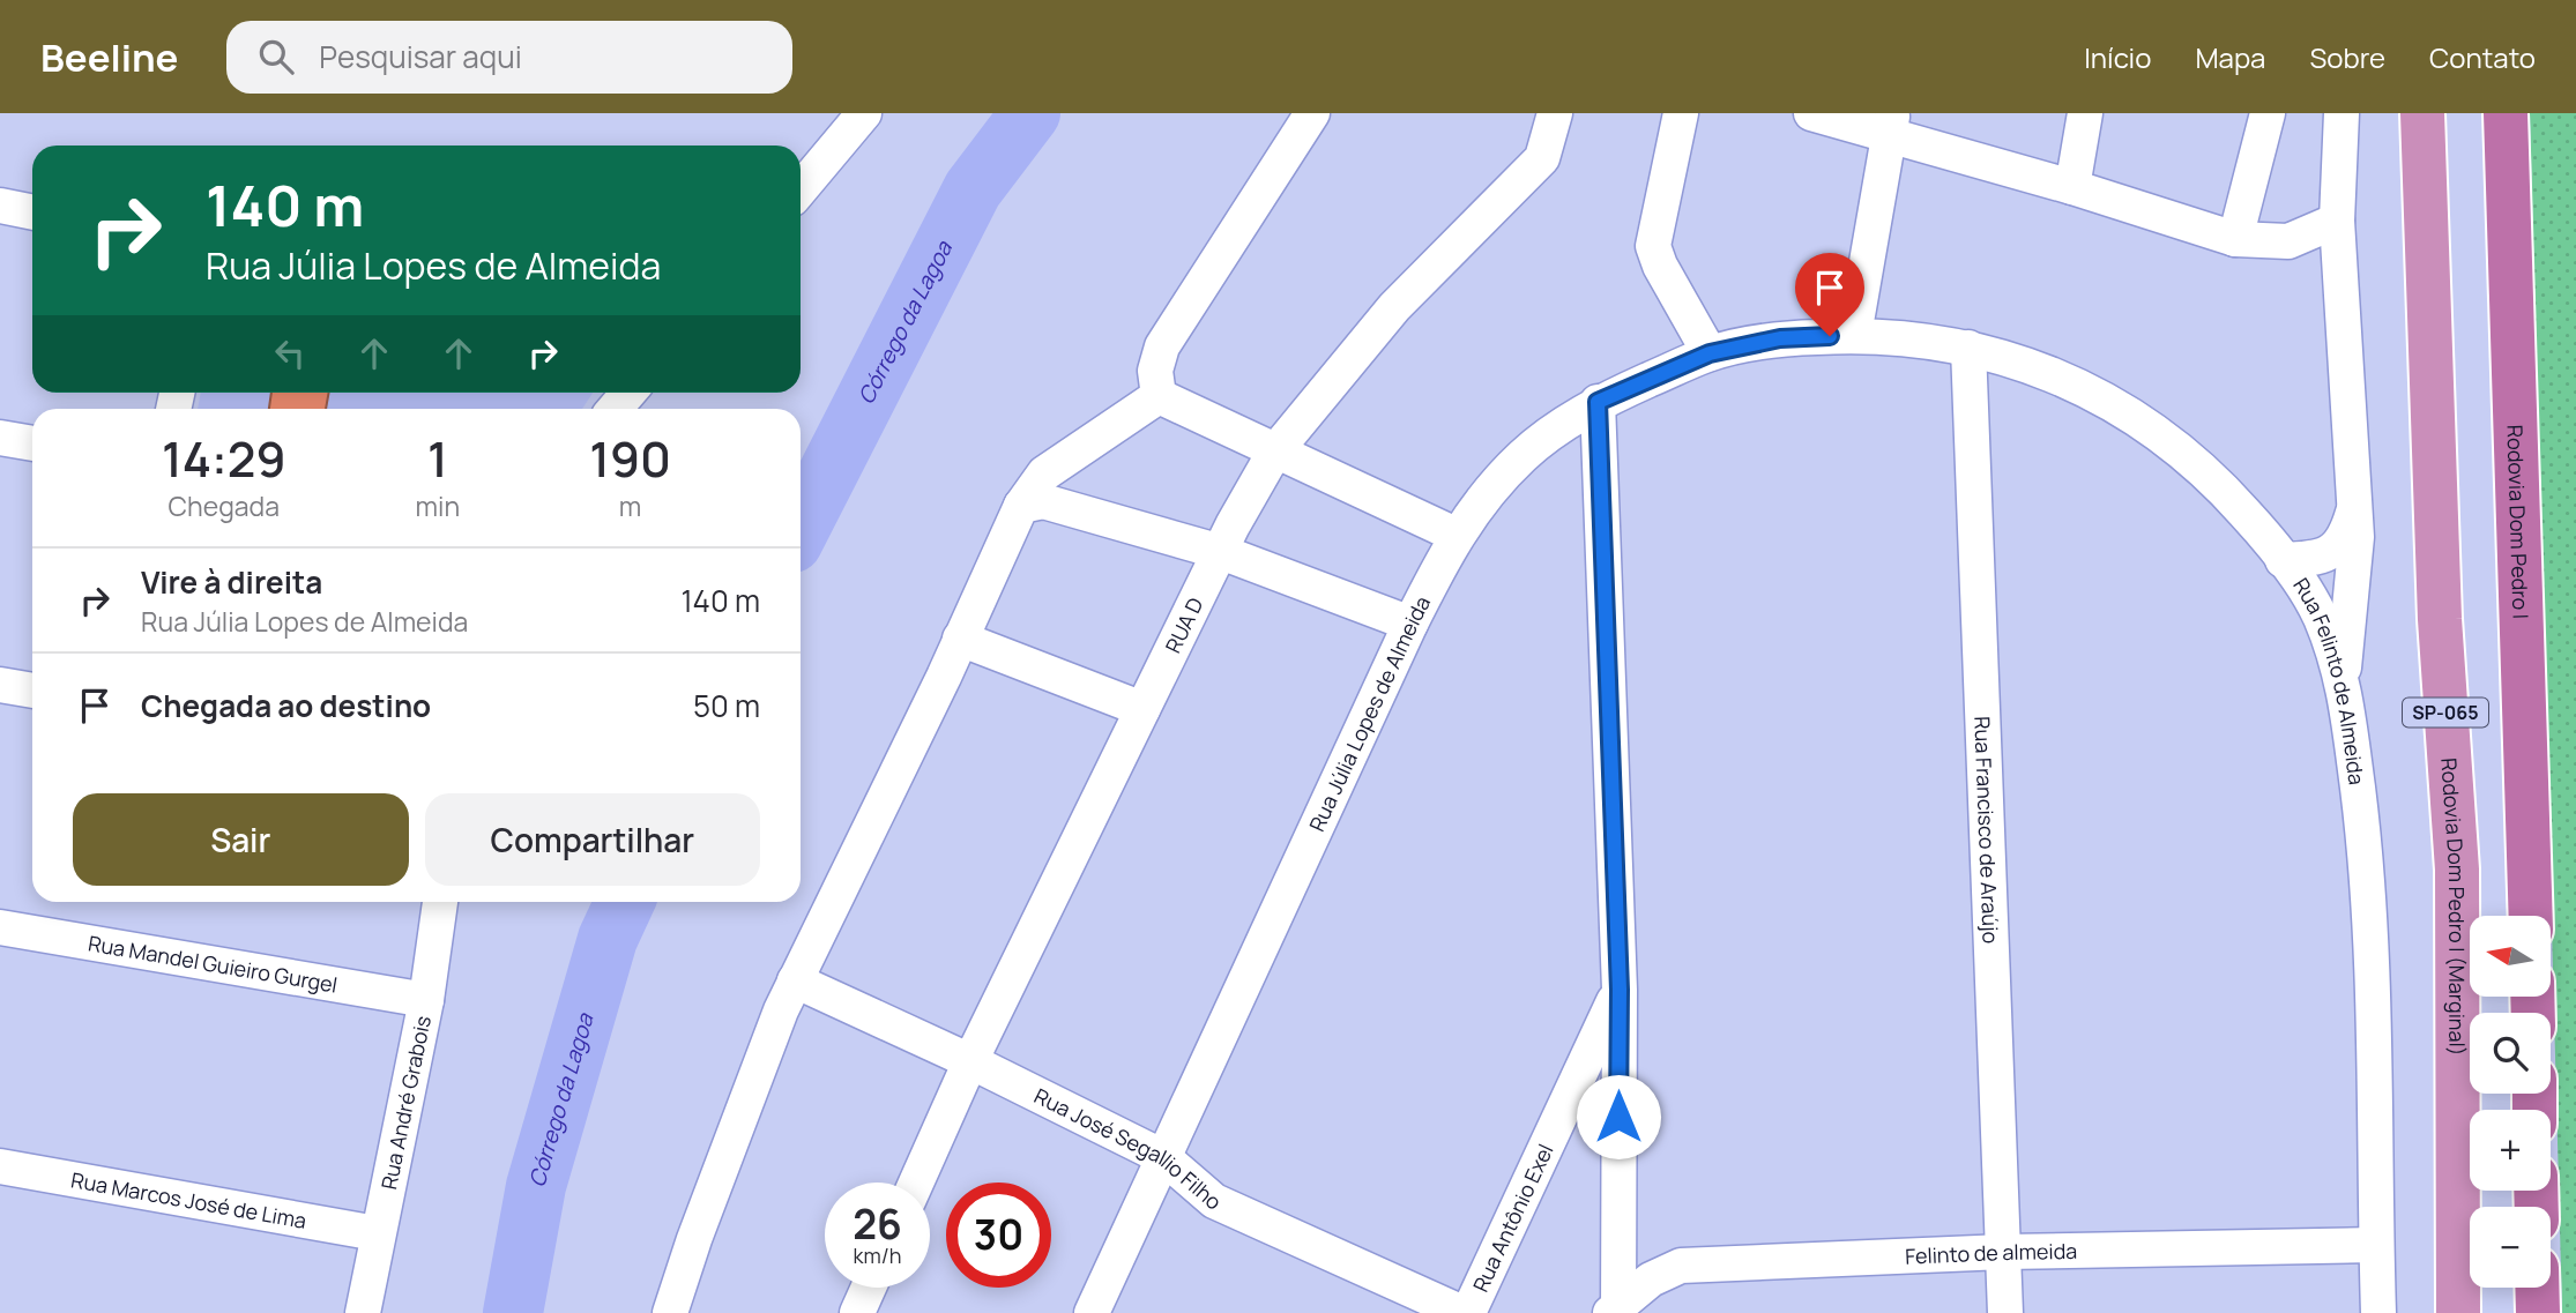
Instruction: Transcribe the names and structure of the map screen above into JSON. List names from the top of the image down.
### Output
{
  "streets": {
    "highway": ["Rodovia Dom Pedro I", "SP-065", "Rodovia Dom Pedro I (Marginal)"],
    "street": [
      "RUA D",
      "Rua Felinto de Almeida",
      "Rua Júlia Lopes de Almeida",
      "Rua Francisco de Araújo",
      "Rua Mandel Guieiro Gurgel",
      "Rua André Grabois",
      "Rua José Segallio Filho",
      "Rua Marcos José de Lima",
      "Rua Antônio Exel",
      "Felinto de almeida"
    ]
  },
  "crossings": [
    ["RUA D", "Rua José Segallio Filho"],
    ["Rua Felinto de Almeida", "Rua Júlia Lopes de Almeida"],
    ["Rua Felinto de Almeida", "Rua Francisco de Araújo"],
    ["Rua Felinto de Almeida", "Felinto de almeida"],
    ["Rua Júlia Lopes de Almeida", "Rua José Segallio Filho"],
    ["Rua Francisco de Araújo", "Felinto de almeida"],
    ["Rua Mandel Guieiro Gurgel", "Rua André Grabois"],
    ["Rua André Grabois", "Rua Marcos José de Lima"],
    ["Rua José Segallio Filho", "Rua Antônio Exel"]
  ],
  "water": ["Córrego da Lagoa"],
  "north": "left",
  "page": {
    "header": "Beeline",
    "search": "Pesquisar aqui",
    "nav": [
      "Início",
      "Mapa",
      "Sobre",
      "Contato"
    ],
    "turn": ["140 m", "Rua Júlia Lopes de Almeida"],
    "eta": [
      "14:29",
      "Chegada",
      "1",
      "min",
      "190",
      "m"
    ],
    "list": [
      {
        "name": "Vire à direita",
        "note": "Rua Júlia Lopes de Almeida",
        "value": "140 m"
      },
      {
        "name": "Chegada ao destino",
        "value": "50 m"
      }
    ],
    "buttons": ["Sair", "Compartilhar"],
    "map_buttons": ["+", "−"],
    "speed": "26 km/h",
    "limit": "30"
  }
}
